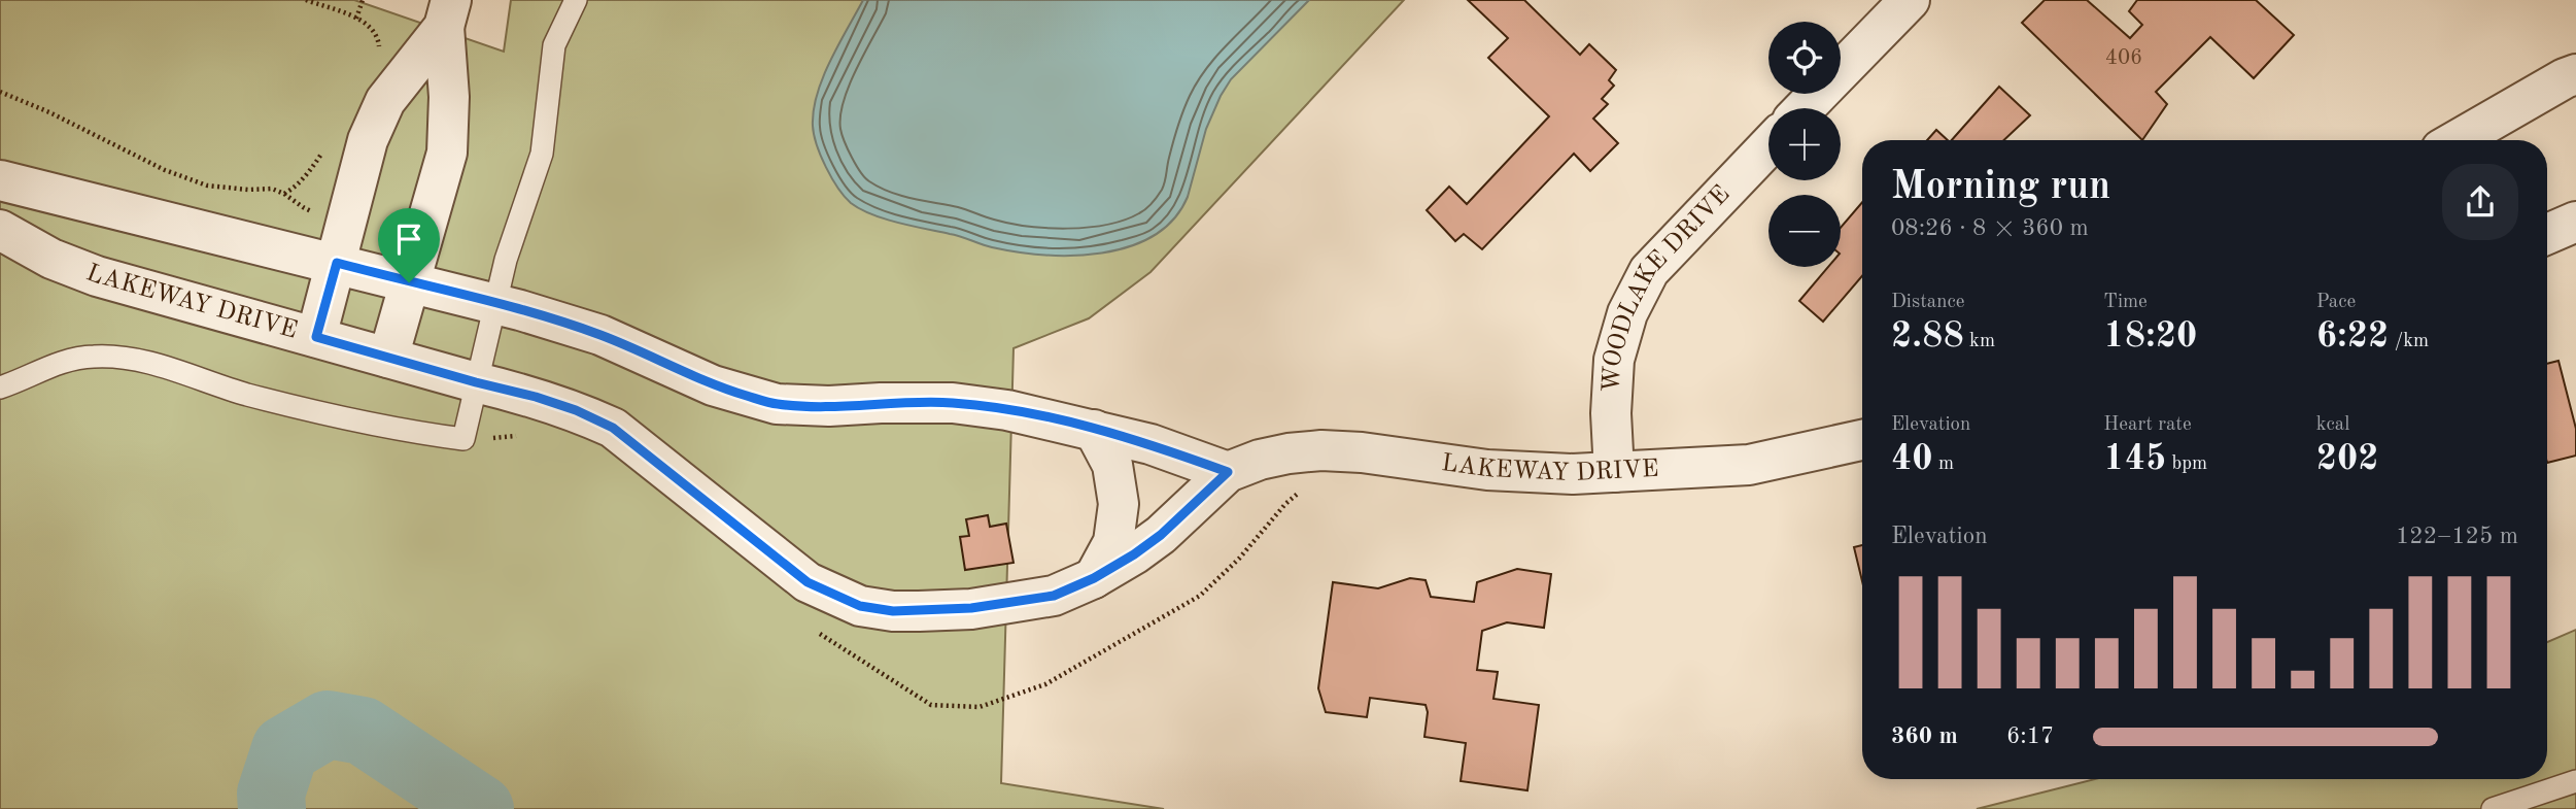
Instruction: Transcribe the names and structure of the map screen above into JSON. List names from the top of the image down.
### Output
{
  "streets": {
    "street": ["WOODLAKE DRIVE", "LAKEWAY DRIVE"]
  },
  "crossings": [
    ["WOODLAKE DRIVE", "LAKEWAY DRIVE"]
  ],
  "house_numbers": ["406"],
  "page": {
    "map_buttons": ["+", "−"],
    "heading": ["Morning run", "08:26 · 8 × 360 m"],
    "stats": [
      ["Distance", "2.88 km"],
      ["Time", "18:20"],
      ["Pace", "6:22 /km"],
      ["Elevation", "40 m"],
      ["Heart rate", "145 bpm"],
      ["kcal", "202"]
    ],
    "chart": ["Elevation", "122–125 m"],
    "list": [
      {
        "name": "360 m",
        "note": "6:17"
      }
    ]
  }
}
